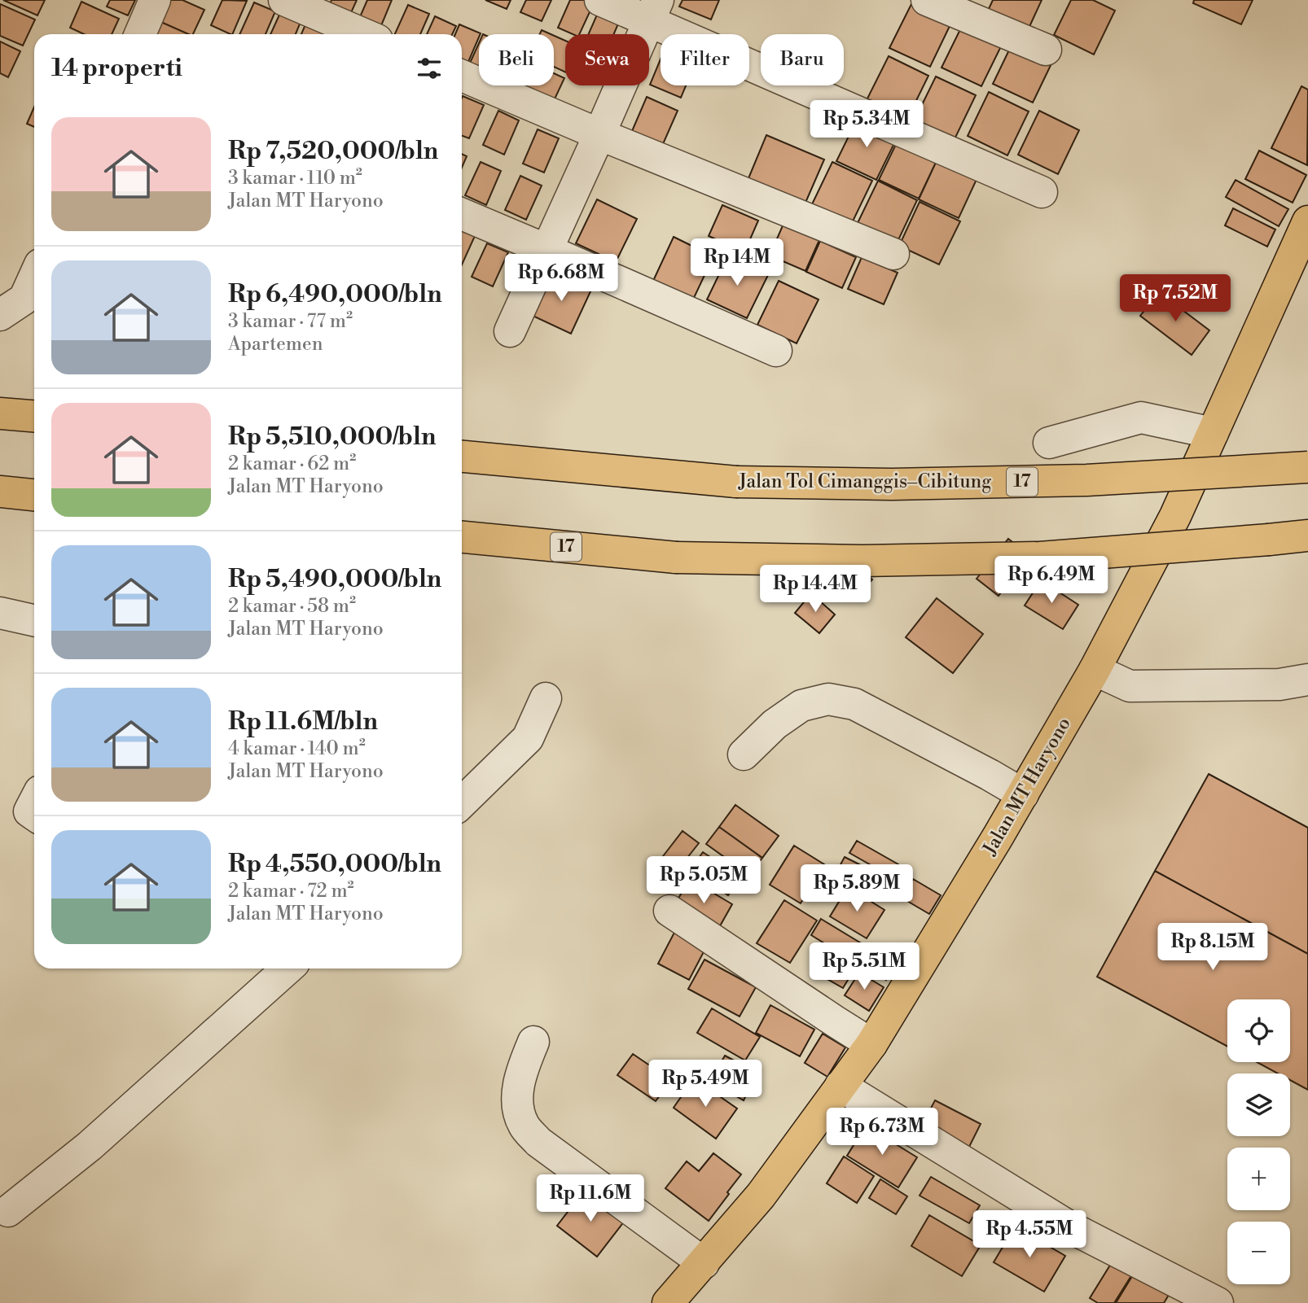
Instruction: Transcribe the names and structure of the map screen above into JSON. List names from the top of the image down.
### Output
{
  "streets": {
    "main road": ["Jalan Tol Cimanggis–Cibitung", "17", "Jalan MT Haryono"]
  },
  "page": {
    "chip": [
      "Beli",
      "Sewa",
      "Filter",
      "Baru"
    ],
    "heading": "14 properti",
    "price": [
      "Rp 5.34M",
      "Rp 14M",
      "Rp 6.68M",
      "Rp 7.52M",
      "Rp 6.49M",
      "Rp 14.4M",
      "Rp 5.05M",
      "Rp 5.89M",
      "Rp 8.15M",
      "Rp 5.51M",
      "Rp 5.49M",
      "Rp 6.73M",
      "Rp 11.6M",
      "Rp 4.55M"
    ],
    "list": [
      {
        "name": "Rp 7,520,000/bln",
        "note": "3 kamar · 110 m² · Jalan MT Haryono"
      },
      {
        "name": "Rp 6,490,000/bln",
        "note": "3 kamar · 77 m² · Apartemen"
      },
      {
        "name": "Rp 5,510,000/bln",
        "note": "2 kamar · 62 m² · Jalan MT Haryono"
      },
      {
        "name": "Rp 5,490,000/bln",
        "note": "2 kamar · 58 m² · Jalan MT Haryono"
      },
      {
        "name": "Rp 11.6M/bln",
        "note": "4 kamar · 140 m² · Jalan MT Haryono"
      },
      {
        "name": "Rp 4,550,000/bln",
        "note": "2 kamar · 72 m² · Jalan MT Haryono"
      }
    ],
    "map_buttons": ["+", "−"]
  }
}
